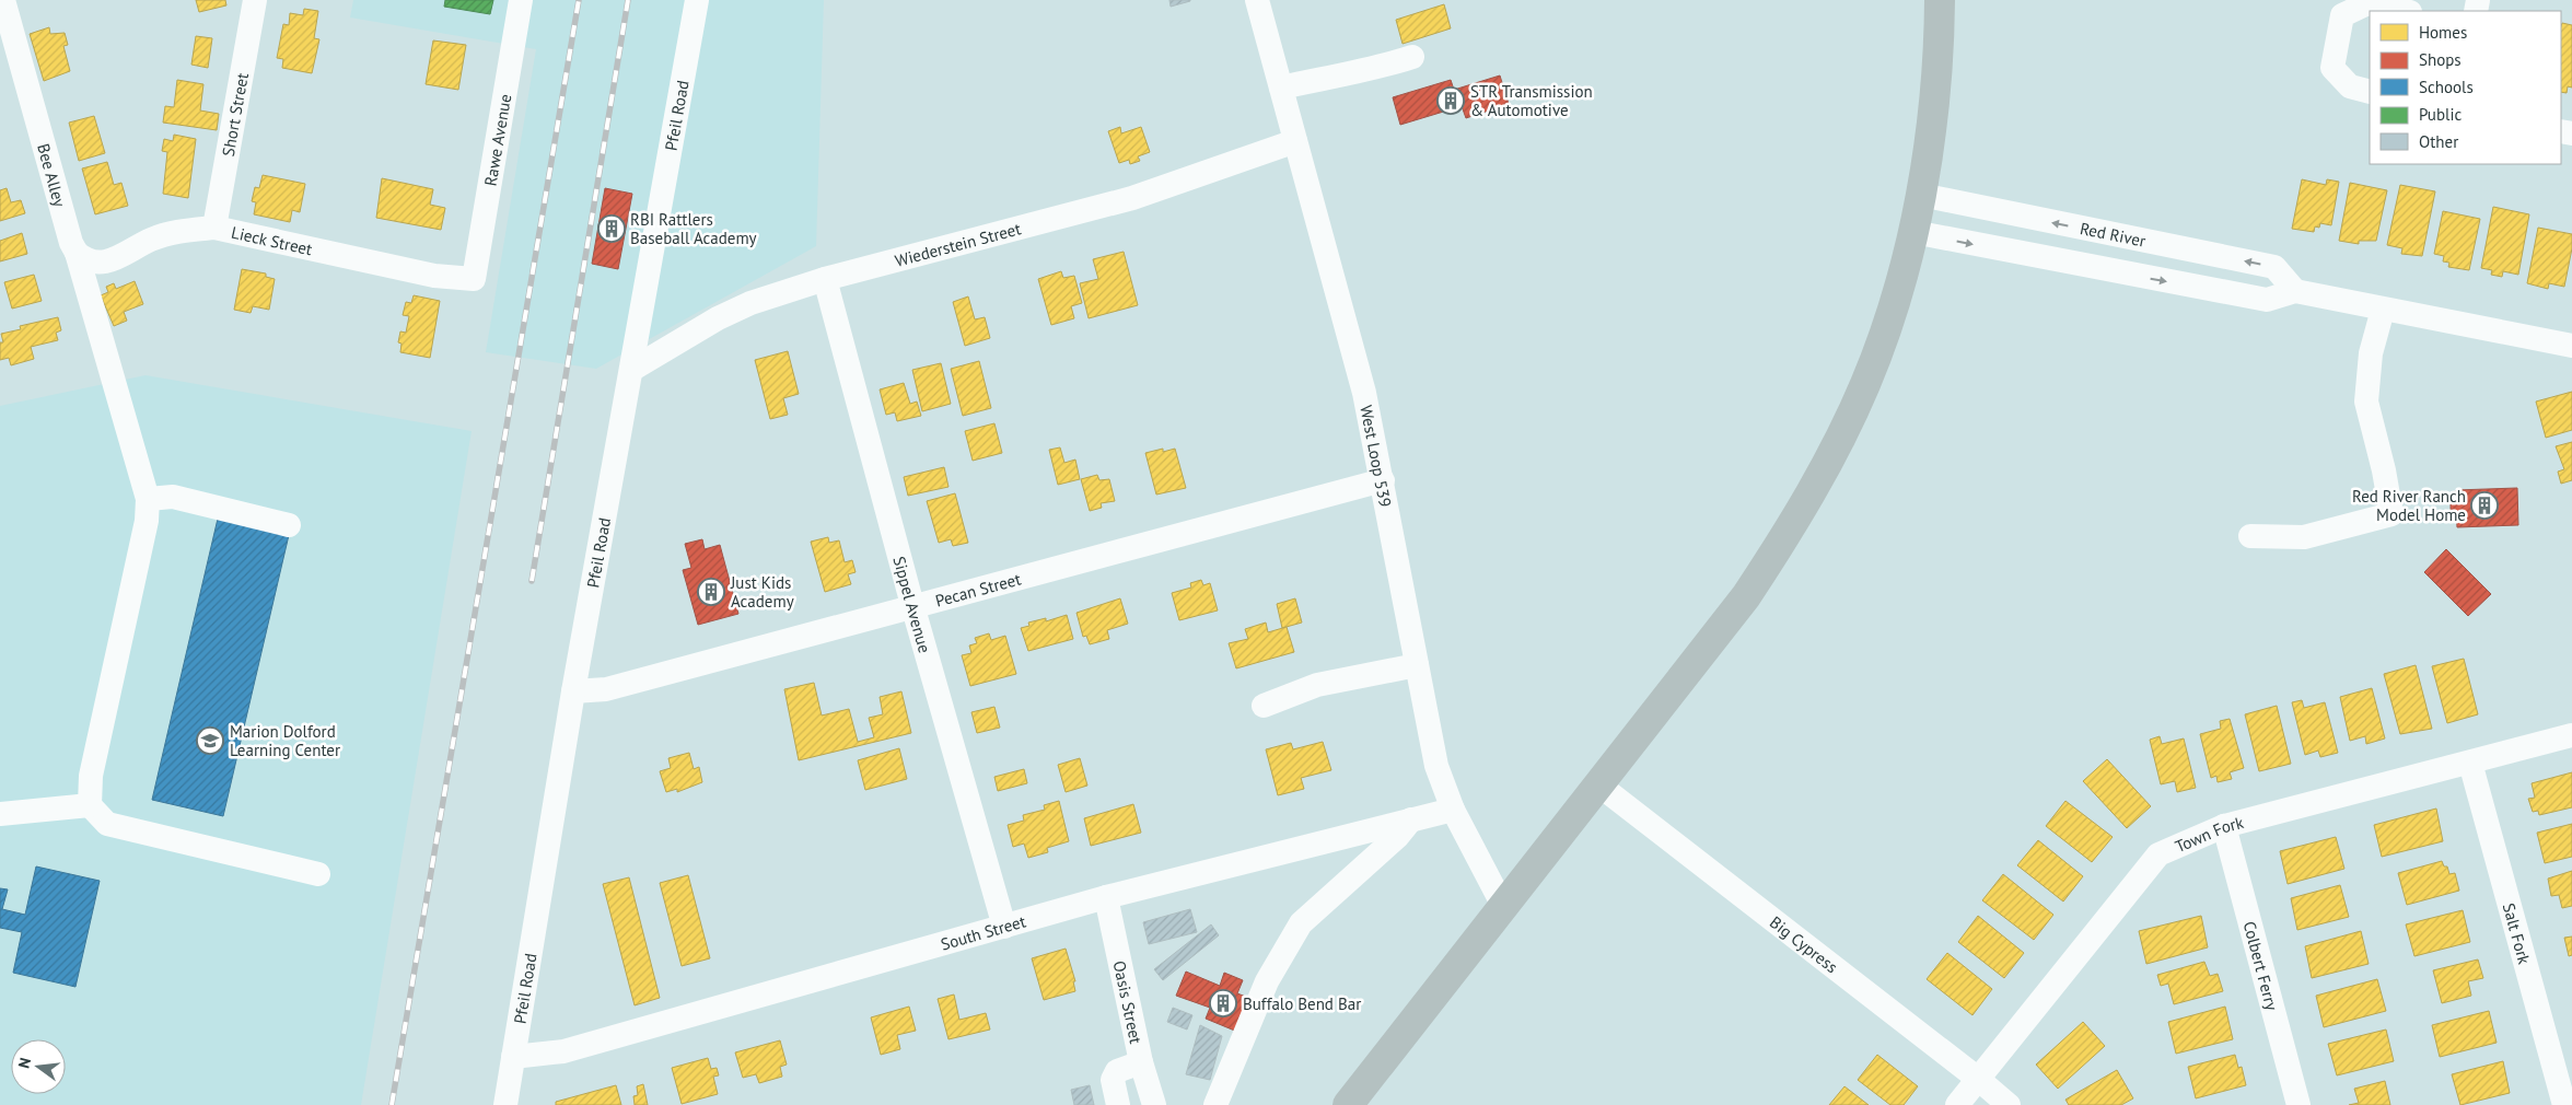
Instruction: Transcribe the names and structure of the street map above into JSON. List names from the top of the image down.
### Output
{
  "streets": {
    "street": [
      "Short Street",
      "Pfeil Road",
      "Rawe Avenue",
      "Bee Alley",
      "Red River",
      "Lieck Street",
      "Wiederstein Street",
      "West Loop 539",
      "Pecan Street",
      "Sippel Avenue",
      "Town Fork",
      "South Street",
      "Salt Fork",
      "Big Cypress",
      "Colbert Ferry",
      "Oasis Street"
    ]
  },
  "crossings": [
    ["Short Street", "Lieck Street"],
    ["Pfeil Road", "Wiederstein Street"],
    ["Pfeil Road", "Pecan Street"],
    ["Pfeil Road", "South Street"],
    ["Rawe Avenue", "Lieck Street"],
    ["Bee Alley", "Lieck Street"],
    ["Wiederstein Street", "West Loop 539"],
    ["Wiederstein Street", "Sippel Avenue"],
    ["West Loop 539", "Pecan Street"],
    ["West Loop 539", "South Street"],
    ["Pecan Street", "Sippel Avenue"],
    ["Sippel Avenue", "South Street"],
    ["Town Fork", "Salt Fork"],
    ["Town Fork", "Big Cypress"],
    ["Town Fork", "Colbert Ferry"],
    ["South Street", "Oasis Street"]
  ],
  "places": {
    "building": [
      "STR Transmission & Automotive",
      "RBI Rattlers Baseball Academy",
      "Red River Ranch Model Home",
      "Just Kids Academy",
      "Buffalo Bend Bar"
    ],
    "school or university": ["Marion Dolford Learning Center"]
  },
  "legend": [
    "Homes",
    "Shops",
    "Schools",
    "Public",
    "Other"
  ],
  "north": "left"
}
